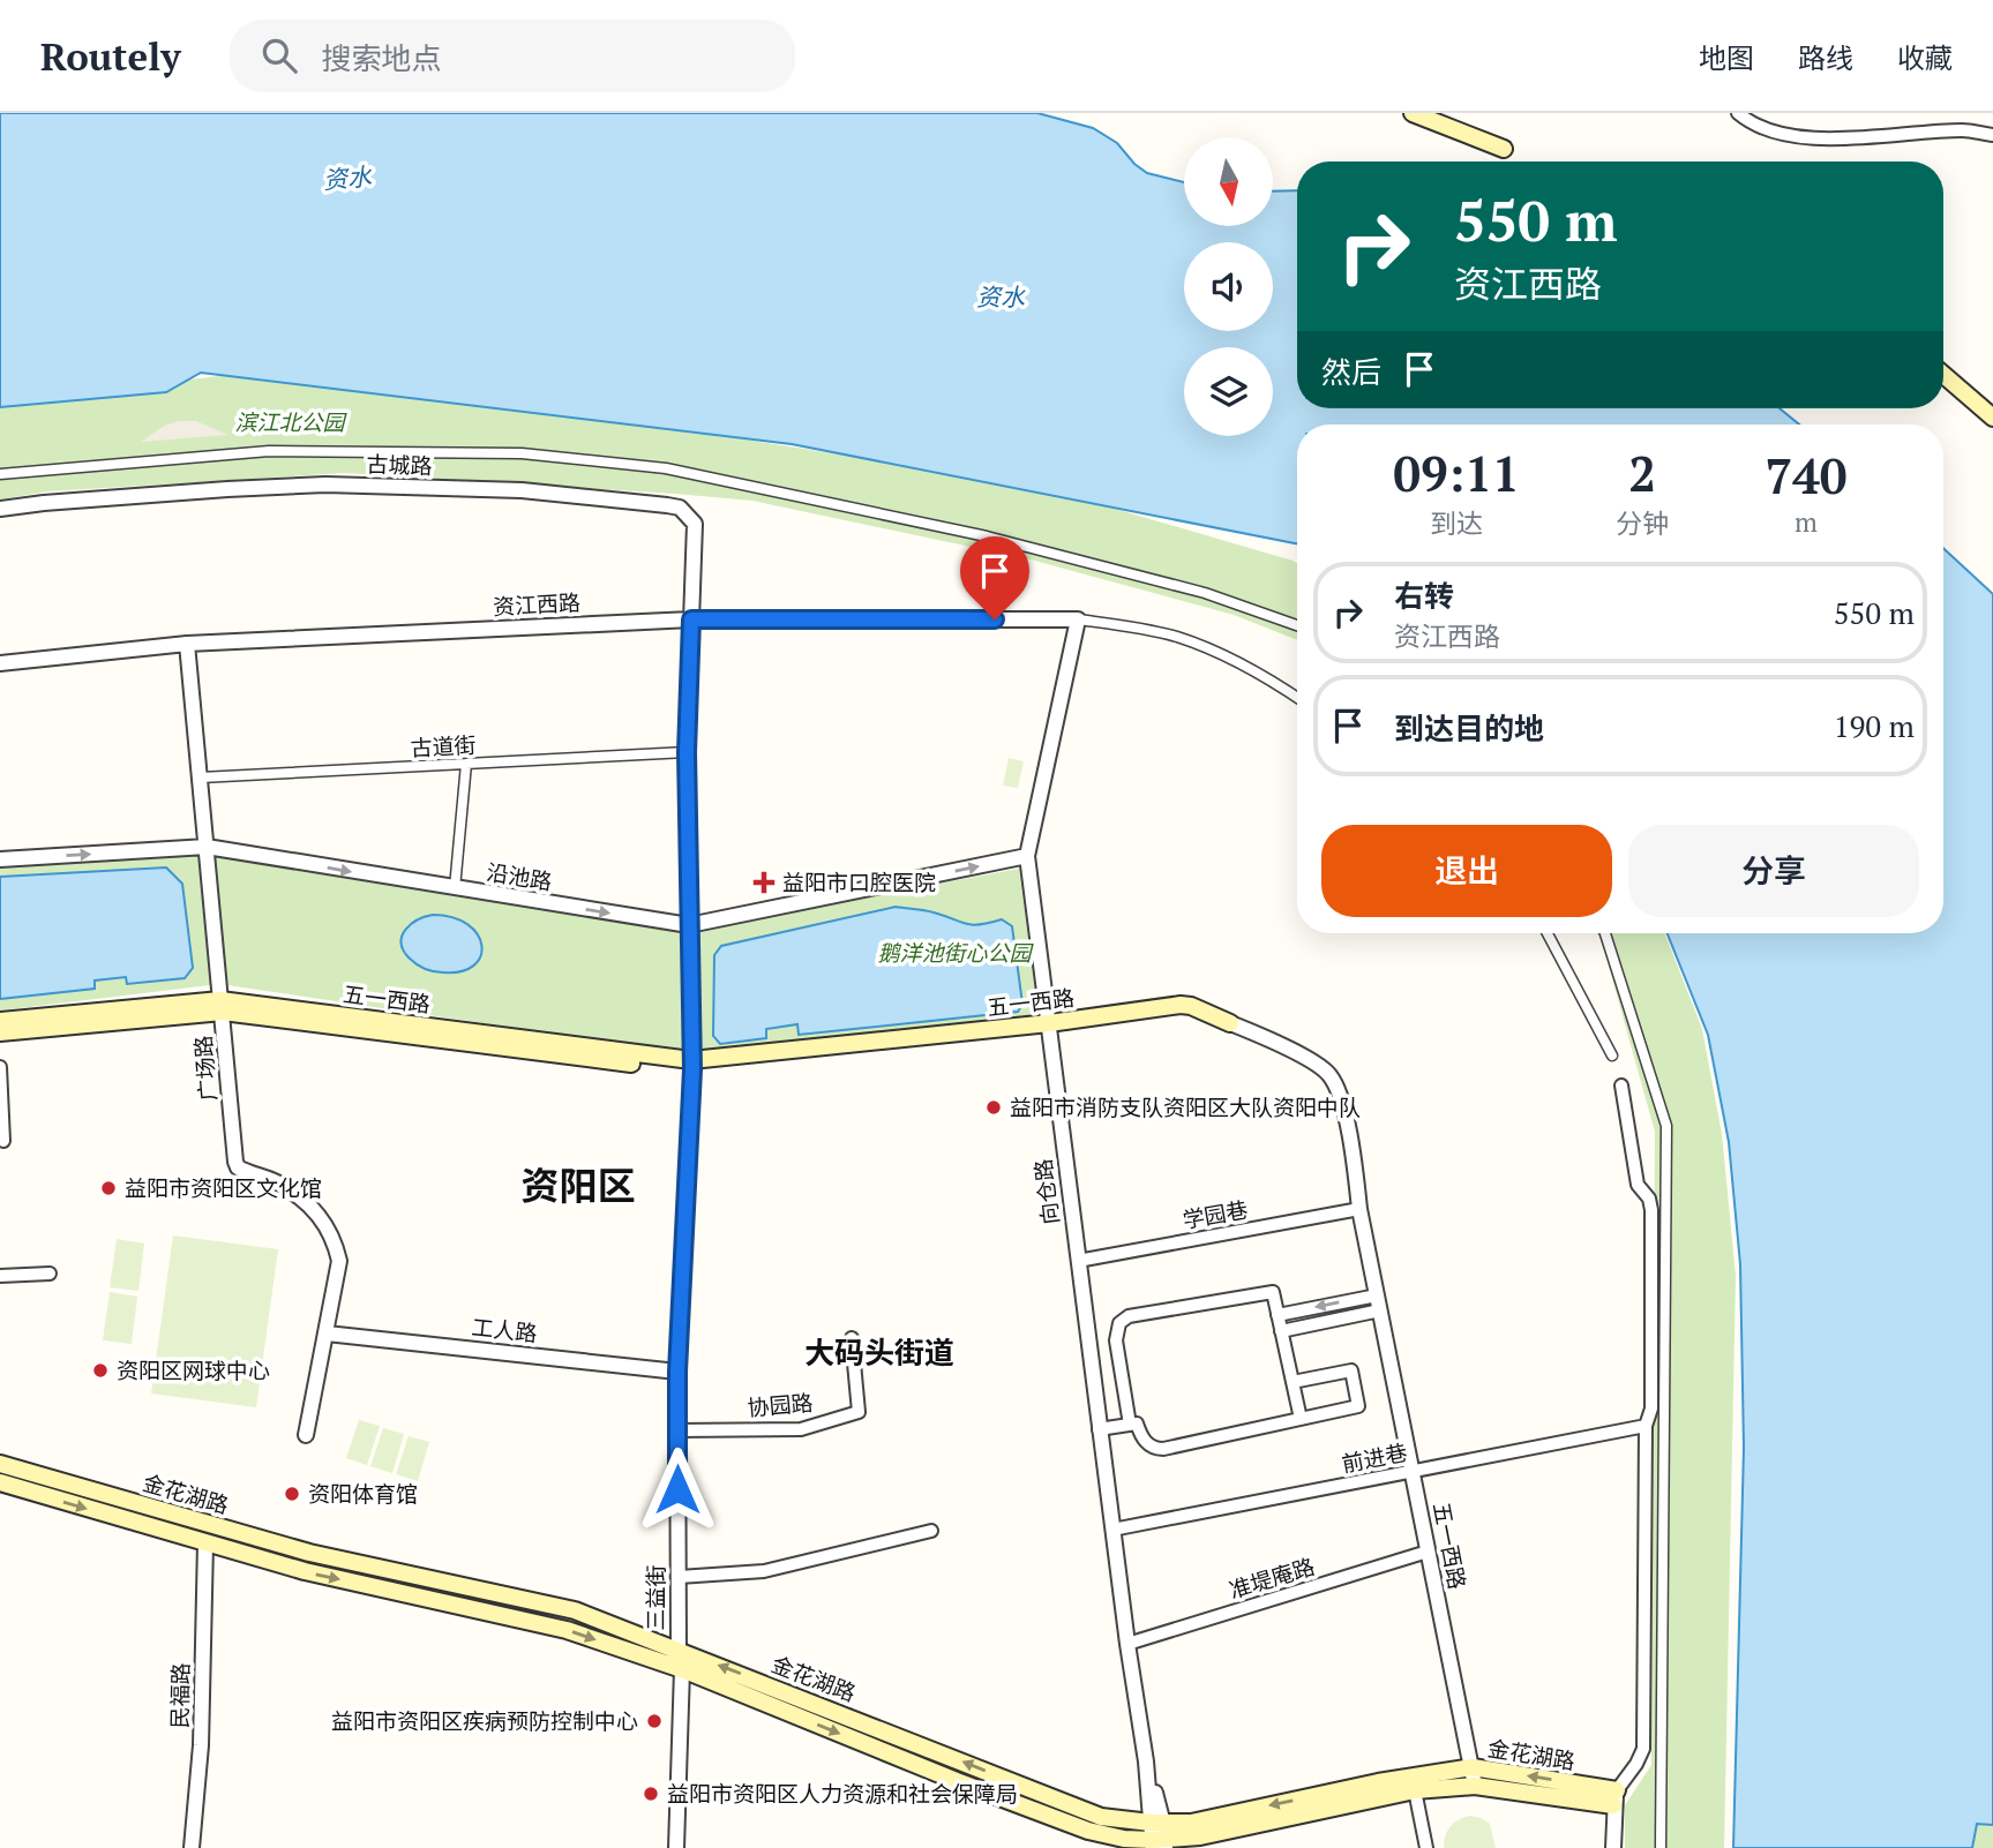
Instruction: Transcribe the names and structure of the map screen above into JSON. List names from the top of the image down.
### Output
{
  "streets": {
    "main road": ["五一西路", "金花湖路"],
    "street": [
      "古城路",
      "资江西路",
      "古道街",
      "沿池路",
      "广场路",
      "向仓路",
      "学园巷",
      "工人路",
      "协园路",
      "前进巷",
      "准堤庵路",
      "三益街",
      "民福路"
    ]
  },
  "crossings": [
    ["古城路", "资江西路"],
    ["古城路", "三益街"],
    ["资江西路", "广场路"],
    ["资江西路", "向仓路"],
    ["资江西路", "三益街"],
    ["古道街", "广场路"],
    ["古道街", "三益街"],
    ["沿池路", "广场路"],
    ["沿池路", "向仓路"],
    ["沿池路", "三益街"],
    ["五一西路", "广场路"],
    ["五一西路", "向仓路"],
    ["五一西路", "学园巷"],
    ["五一西路", "前进巷"],
    ["五一西路", "金花湖路"],
    ["五一西路", "准堤庵路"],
    ["五一西路", "三益街"],
    ["广场路", "工人路"],
    ["向仓路", "学园巷"],
    ["向仓路", "前进巷"],
    ["向仓路", "金花湖路"],
    ["向仓路", "准堤庵路"],
    ["工人路", "三益街"],
    ["协园路", "三益街"],
    ["金花湖路", "三益街"]
  ],
  "one_way": ["沿池路"],
  "districts": ["资阳区", "大码头街道"],
  "water": ["资水"],
  "parks": ["滨江北公园", "鹅洋池街心公园"],
  "places": {
    "health": ["益阳市口腔医院"],
    "other": [
      "益阳市消防支队资阳区大队资阳中队",
      "益阳市资阳区文化馆",
      "资阳区网球中心",
      "资阳体育馆",
      "益阳市资阳区疾病预防控制中心",
      "益阳市资阳区人力资源和社会保障局"
    ]
  },
  "north": "bottom",
  "page": {
    "header": "Routely",
    "search": "搜索地点",
    "nav": ["地图", "路线", "收藏"],
    "turn": ["550 m", "资江西路"],
    "then": "然后",
    "eta": [
      "09:11",
      "到达",
      "2",
      "分钟",
      "740",
      "m"
    ],
    "list": [
      {
        "name": "右转",
        "note": "资江西路",
        "value": "550 m"
      },
      {
        "name": "到达目的地",
        "value": "190 m"
      }
    ],
    "buttons": ["退出", "分享"]
  }
}
